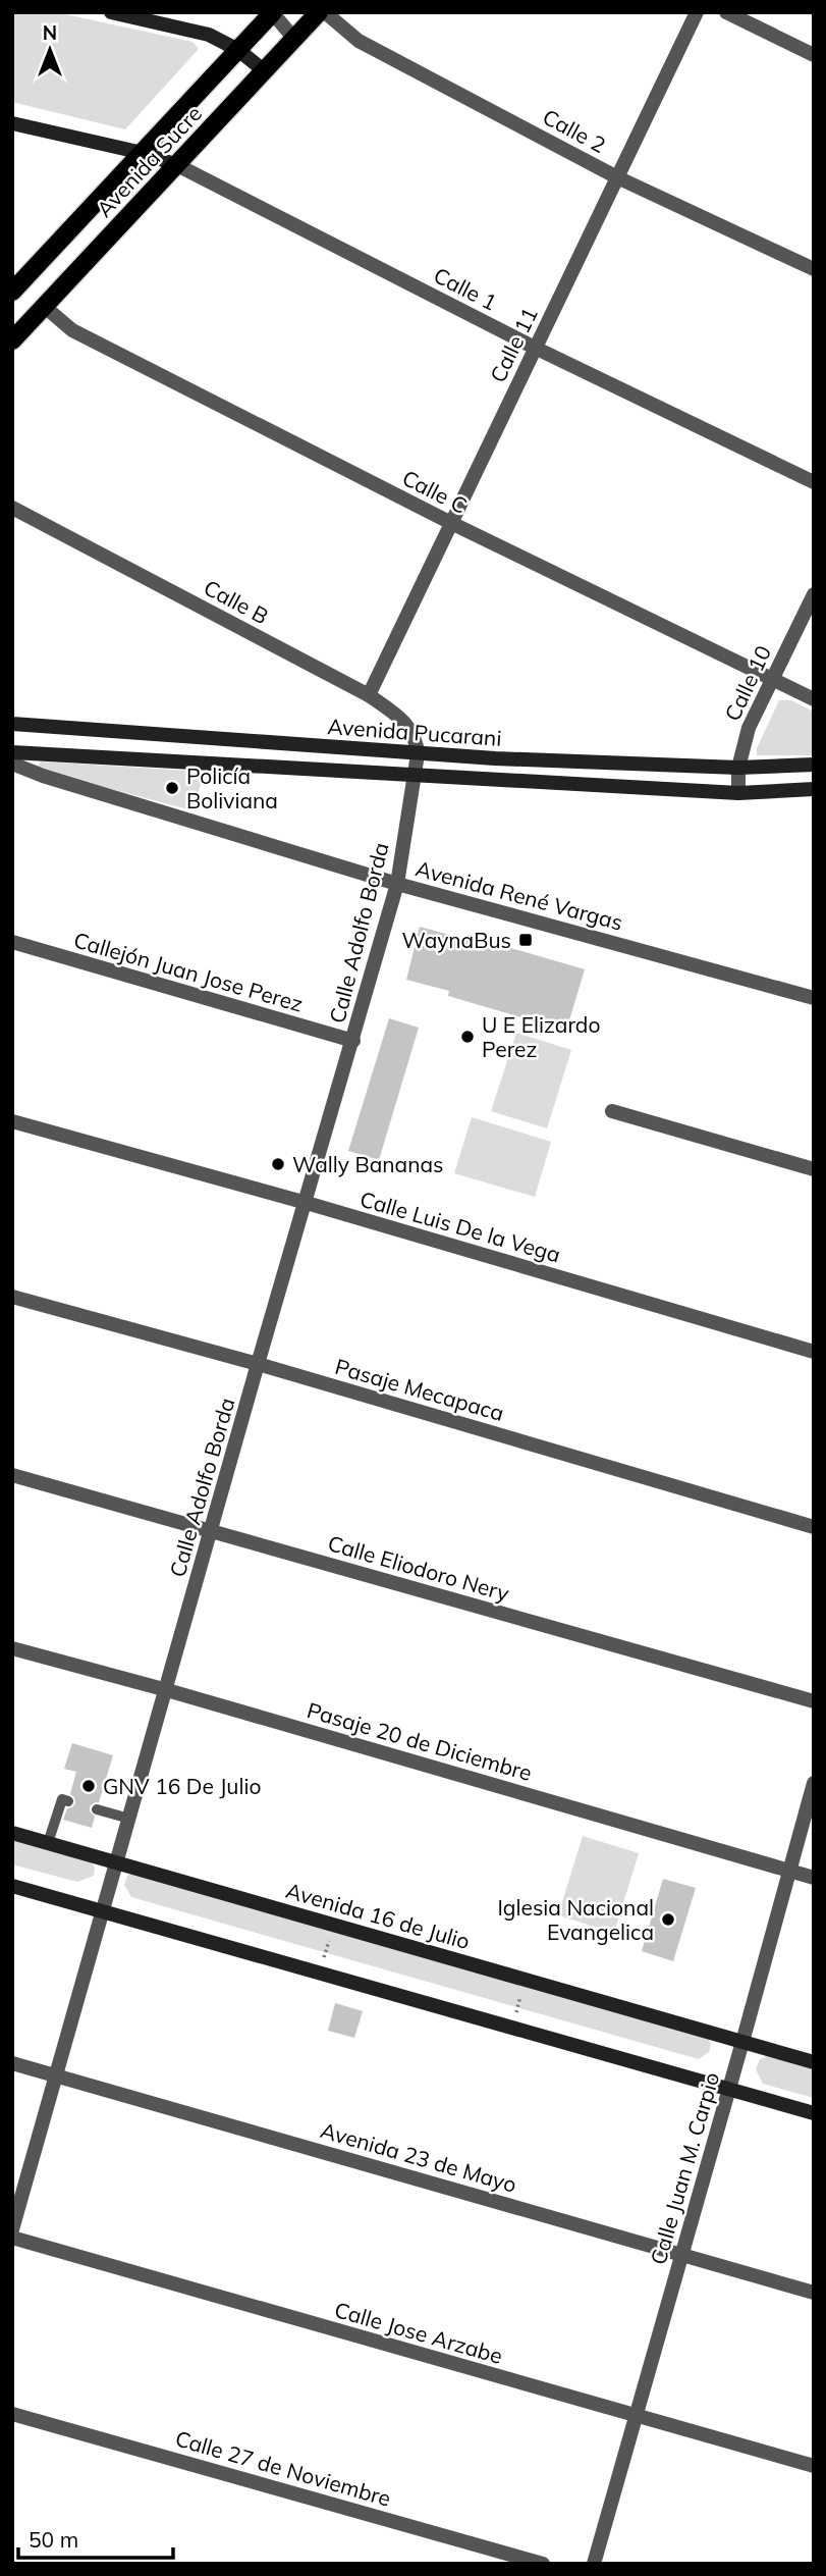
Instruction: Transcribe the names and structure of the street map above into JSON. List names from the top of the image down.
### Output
{
  "streets": {
    "main road": ["Avenida Sucre", "Avenida Pucarani", "Avenida 16 de Julio"],
    "street": [
      "Calle 2",
      "Calle 1",
      "Calle 11",
      "Calle C",
      "Calle B",
      "Calle 10",
      "Avenida René Vargas",
      "Calle Adolfo Borda",
      "Callejón Juan Jose Perez",
      "Calle Luis De la Vega",
      "Pasaje Mecapaca",
      "Calle Eliodoro Nery",
      "Pasaje 20 de Diciembre",
      "Avenida 23 de Mayo",
      "Calle Juan M. Carpio",
      "Calle Jose Arzabe",
      "Calle 27 de Noviembre"
    ]
  },
  "crossings": [
    ["Calle 2", "Calle 11"],
    ["Avenida Sucre", "Calle 1"],
    ["Avenida Sucre", "Calle C"],
    ["Calle 1", "Calle 11"],
    ["Calle 11", "Calle C"],
    ["Calle 11", "Calle B"],
    ["Calle C", "Calle 10"],
    ["Calle B", "Avenida Pucarani"],
    ["Calle B", "Calle Adolfo Borda"],
    ["Calle 10", "Avenida Pucarani"],
    ["Avenida Pucarani", "Calle Adolfo Borda"],
    ["Avenida René Vargas", "Calle Adolfo Borda"],
    ["Calle Adolfo Borda", "Callejón Juan Jose Perez"],
    ["Calle Adolfo Borda", "Calle Luis De la Vega"],
    ["Calle Adolfo Borda", "Pasaje Mecapaca"],
    ["Calle Adolfo Borda", "Calle Eliodoro Nery"],
    ["Calle Adolfo Borda", "Pasaje 20 de Diciembre"],
    ["Calle Adolfo Borda", "Avenida 16 de Julio"],
    ["Calle Adolfo Borda", "Avenida 23 de Mayo"],
    ["Pasaje 20 de Diciembre", "Calle Juan M. Carpio"],
    ["Avenida 16 de Julio", "Calle Juan M. Carpio"],
    ["Avenida 23 de Mayo", "Calle Juan M. Carpio"],
    ["Calle Juan M. Carpio", "Calle Jose Arzabe"]
  ],
  "places": {
    "other": [
      "Policía Boliviana",
      "U E Elizardo Perez",
      "Wally Bananas",
      "GNV 16 De Julio",
      "Iglesia Nacional Evangelica"
    ],
    "transit": ["WaynaBus"]
  },
  "scale_bar": "50 m",
  "north": "top"
}
